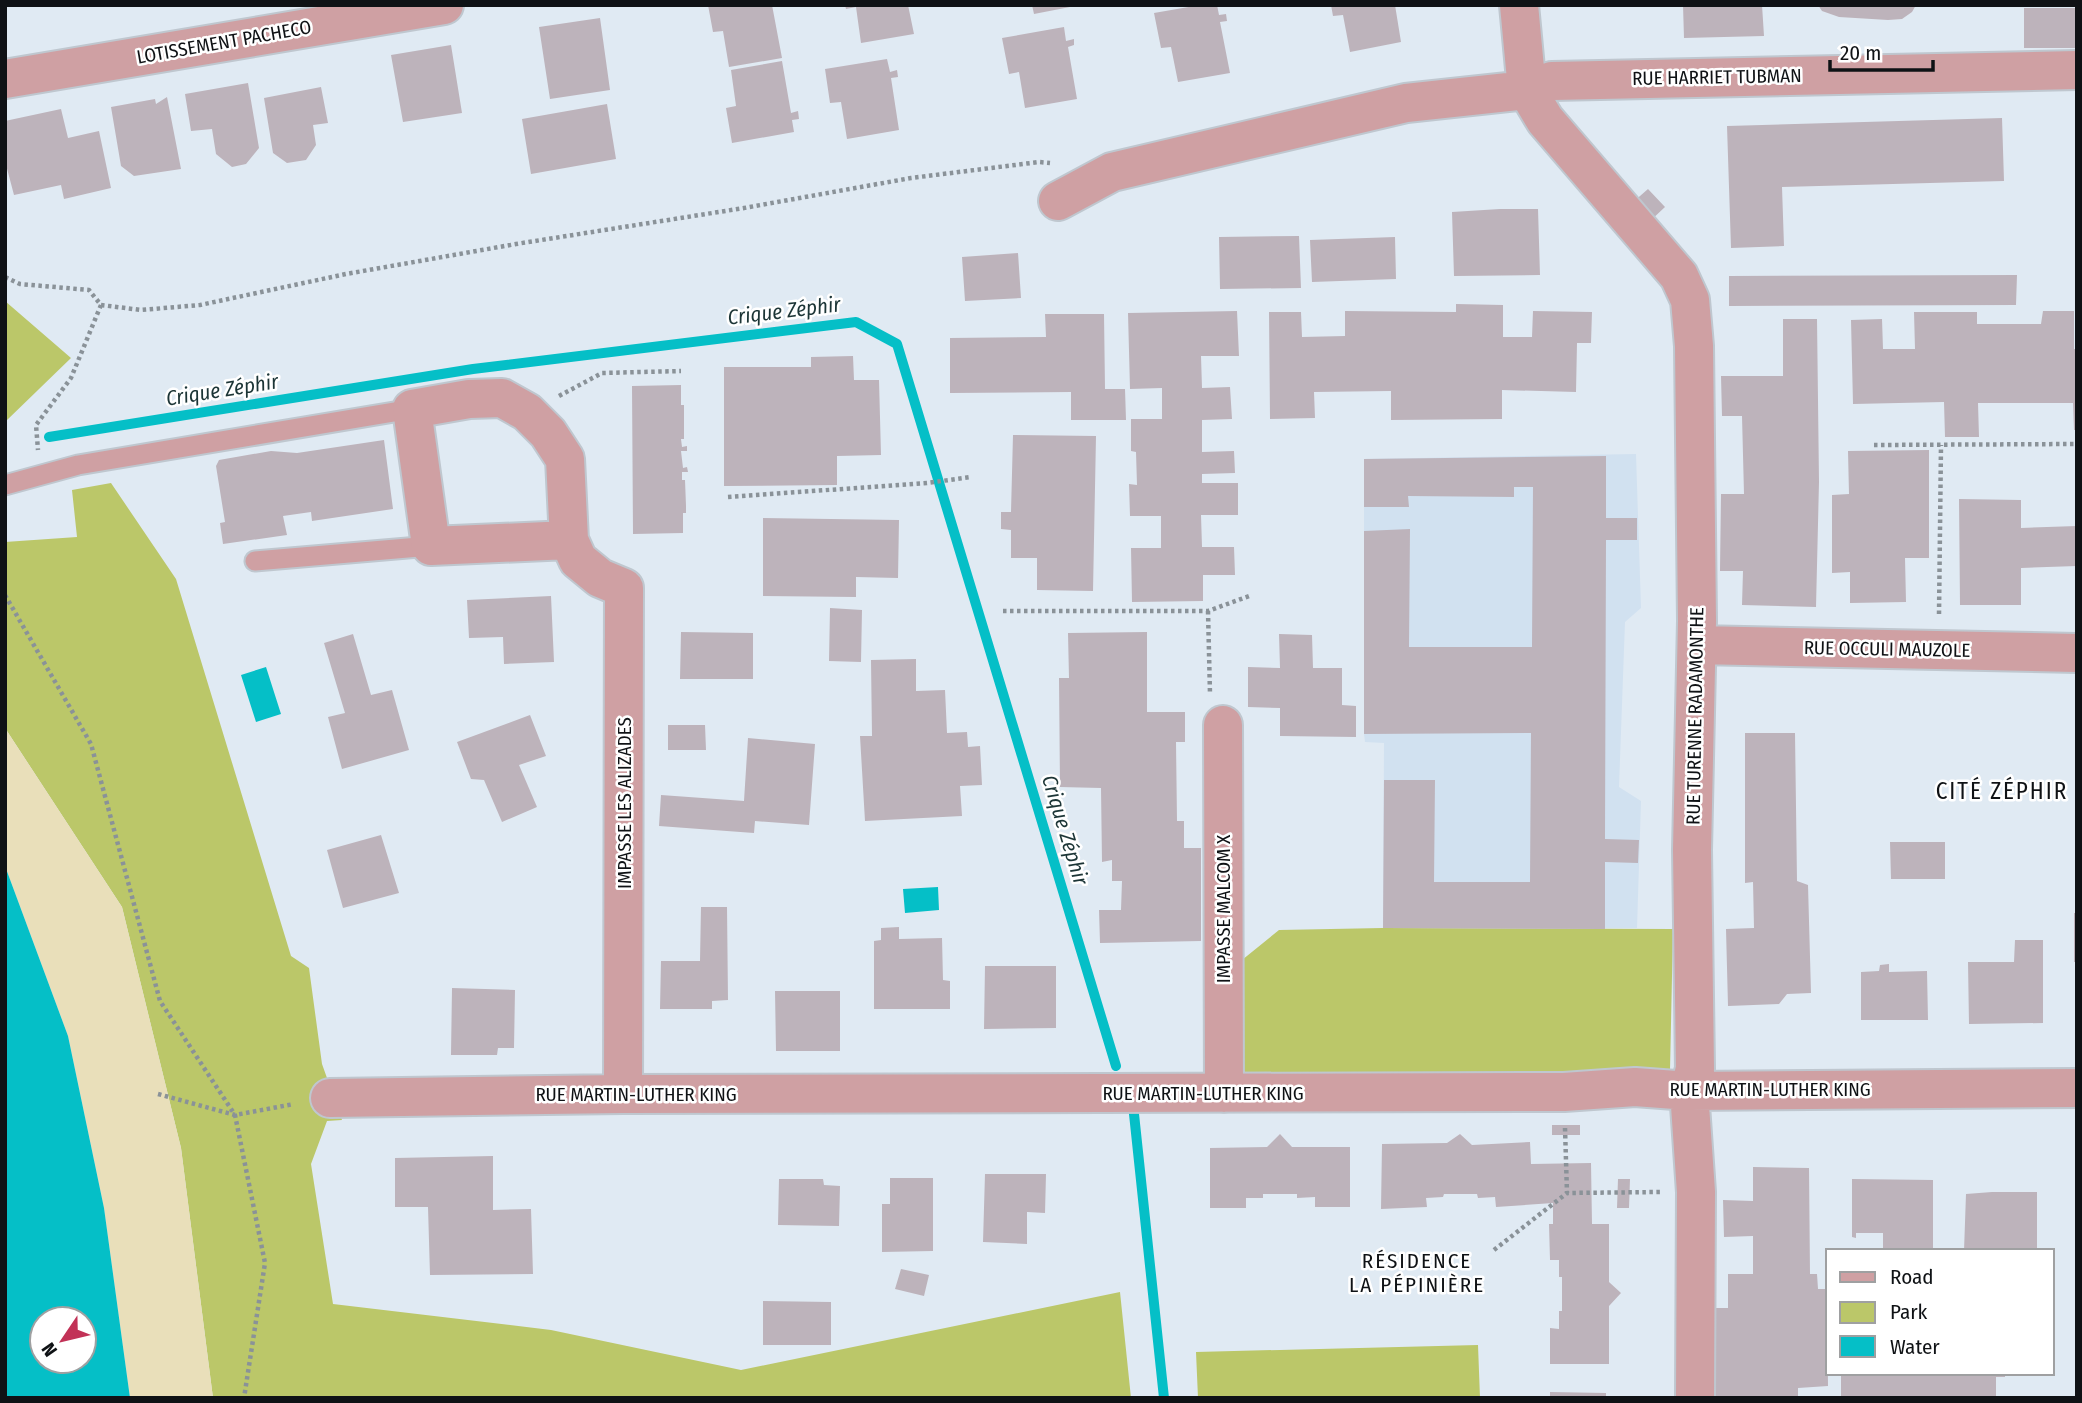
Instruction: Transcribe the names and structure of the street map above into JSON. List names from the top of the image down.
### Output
{
  "streets": {
    "street": [
      "LOTISSEMENT PACHECO",
      "RUE HARRIET TUBMAN",
      "RUE OCCULI MAUZOLE",
      "RUE TURENNE RADAMONTHE",
      "IMPASSE LES ALIZADES",
      "IMPASSE MALCOM X",
      "RUE MARTIN-LUTHER KING"
    ]
  },
  "crossings": [
    ["RUE HARRIET TUBMAN", "RUE TURENNE RADAMONTHE"],
    ["RUE OCCULI MAUZOLE", "RUE TURENNE RADAMONTHE"],
    ["RUE TURENNE RADAMONTHE", "RUE MARTIN-LUTHER KING"],
    ["IMPASSE LES ALIZADES", "RUE MARTIN-LUTHER KING"],
    ["IMPASSE MALCOM X", "RUE MARTIN-LUTHER KING"]
  ],
  "districts": ["CITÉ ZÉPHIR", "RÉSIDENCE LA PÉPINIÈRE"],
  "water": ["Crique Zéphir"],
  "legend": ["Road", "Park", "Water"],
  "scale_bar": "20 m",
  "north": "bottom left"
}
